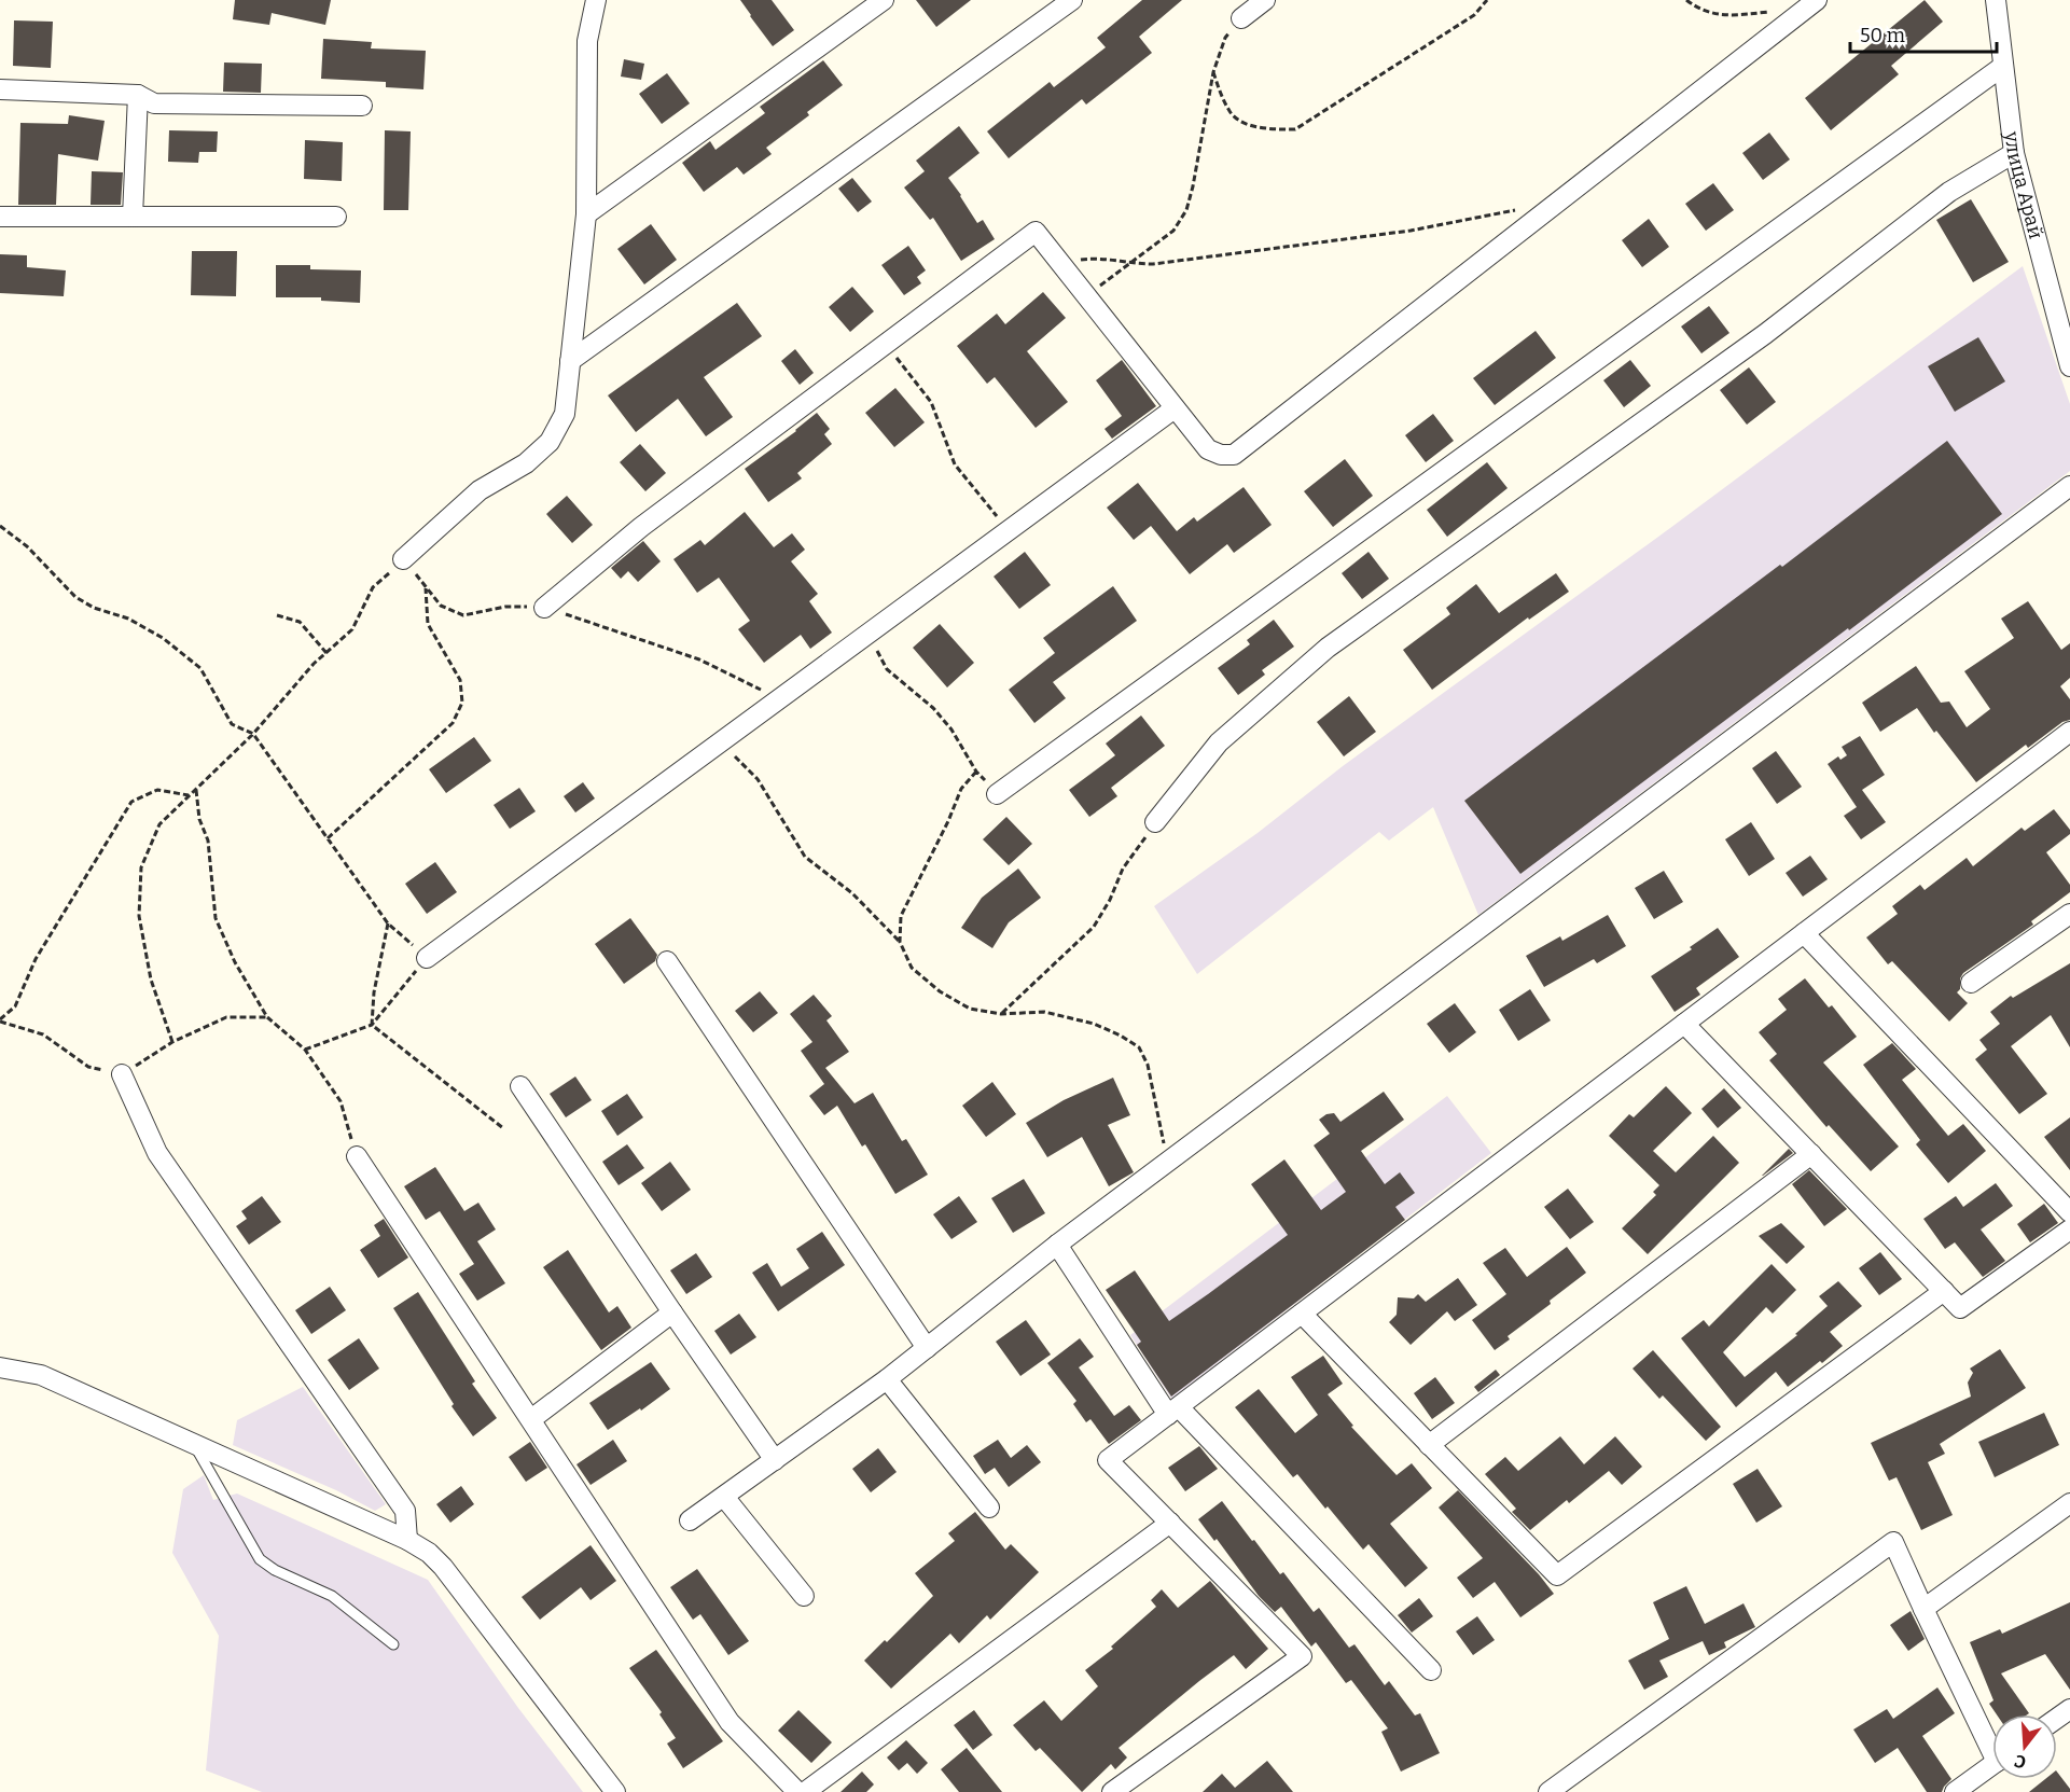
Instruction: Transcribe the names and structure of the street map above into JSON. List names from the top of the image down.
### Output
{
  "streets": {
    "street": ["улица Арай"]
  },
  "scale_bar": "50 m",
  "north": "bottom"
}
